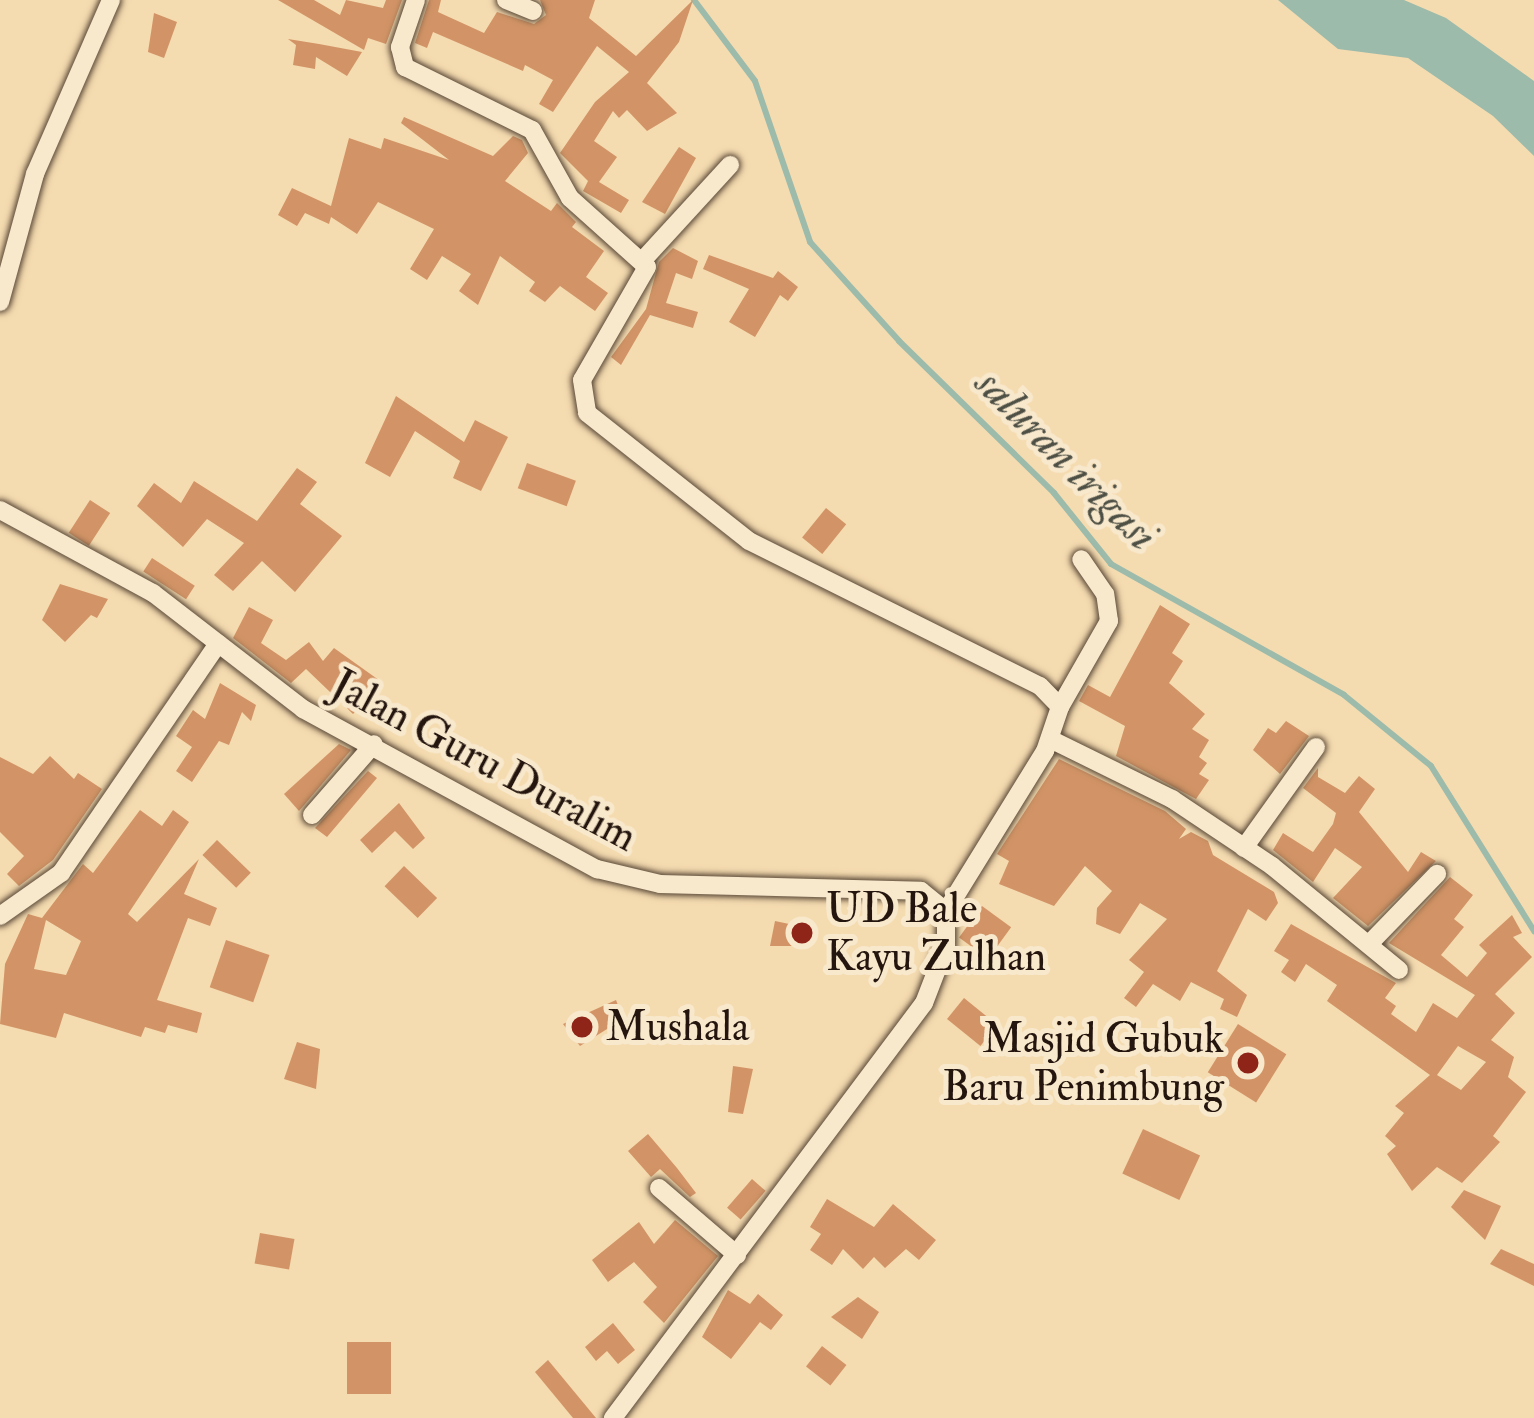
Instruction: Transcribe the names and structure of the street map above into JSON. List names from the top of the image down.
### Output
{
  "streets": {
    "street": ["Jalan Guru Duralim"]
  },
  "water": ["saluran irigasi"],
  "places": ["UD Bale Kayu Zulhan", "Mushala", "Masjid Gubuk Baru Penimbung"]
}
